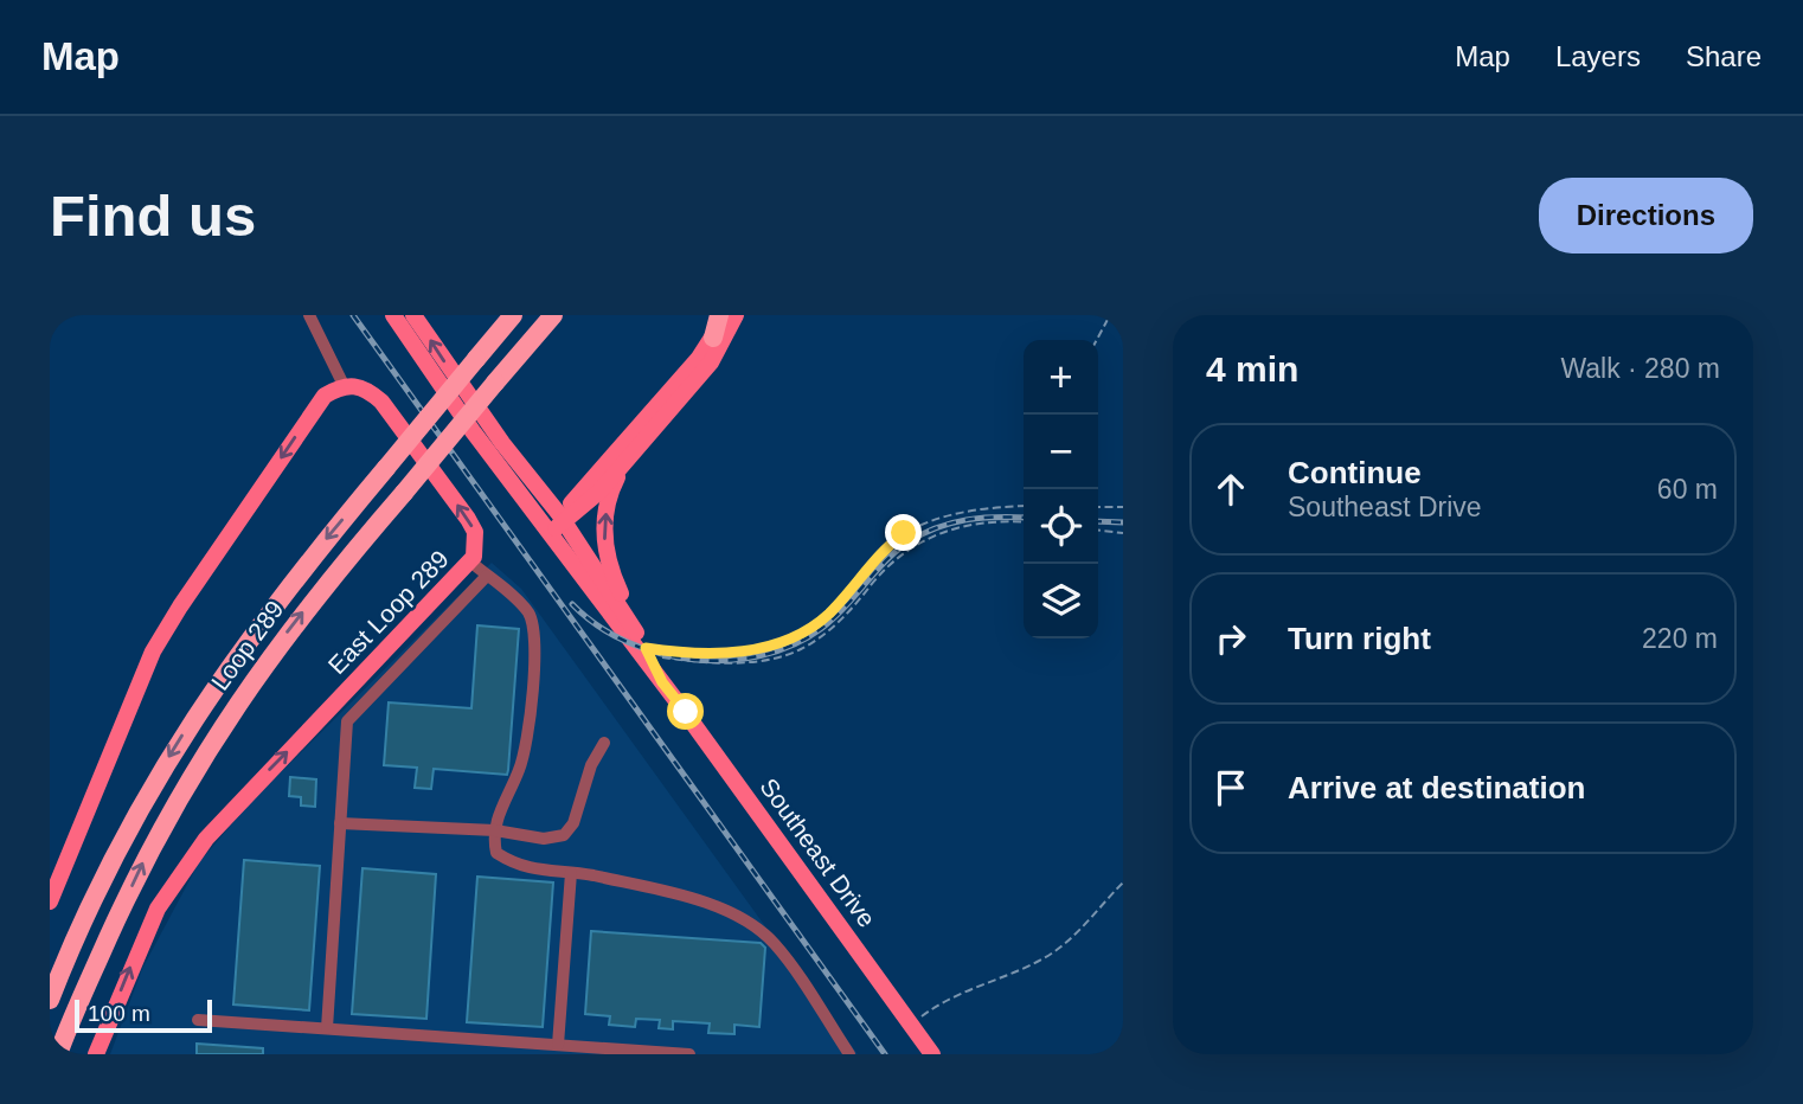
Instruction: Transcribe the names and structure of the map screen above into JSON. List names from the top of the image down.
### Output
{
  "streets": {
    "highway": ["Loop 289"],
    "main road": ["East Loop 289", "Southeast Drive"]
  },
  "scale_bar": "100 m",
  "page": {
    "header": "Map",
    "nav": ["Map", "Layers", "Share"],
    "buttons": "Directions",
    "title": "Find us",
    "heading": ["4 min", "Walk · 280 m"],
    "map_buttons": ["+", "−"],
    "list": [
      ["Continue", "Southeast Drive", "60 m"],
      ["Turn right", "220 m"],
      "Arrive at destination"
    ],
    "scale": "100 m"
  }
}
